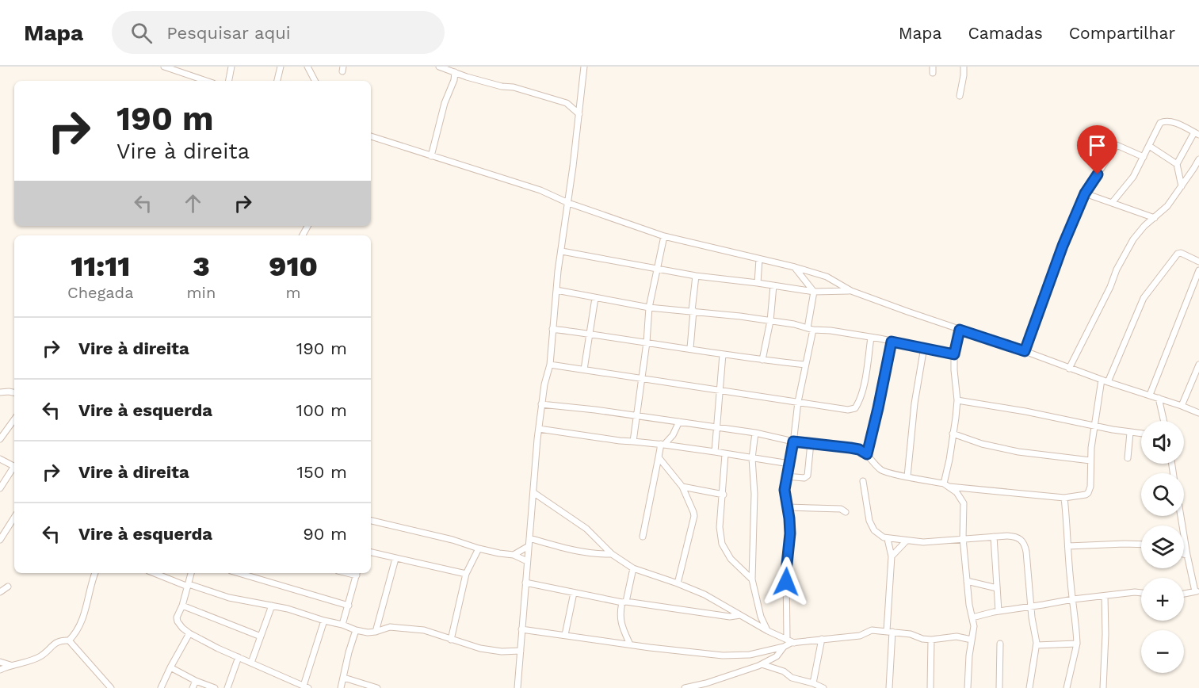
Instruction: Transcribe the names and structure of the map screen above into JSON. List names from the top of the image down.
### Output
{
  "page": {
    "header": "Mapa",
    "search": "Pesquisar aqui",
    "nav": ["Mapa", "Camadas", "Compartilhar"],
    "turn": ["190 m", "Vire à direita"],
    "eta": [
      "11:11",
      "Chegada",
      "3",
      "min",
      "910",
      "m"
    ],
    "list": [
      {
        "name": "Vire à direita",
        "value": "190 m"
      },
      {
        "name": "Vire à esquerda",
        "value": "100 m"
      },
      {
        "name": "Vire à direita",
        "value": "150 m"
      },
      {
        "name": "Vire à esquerda",
        "value": "90 m"
      }
    ],
    "map_buttons": ["+", "−"]
  }
}
